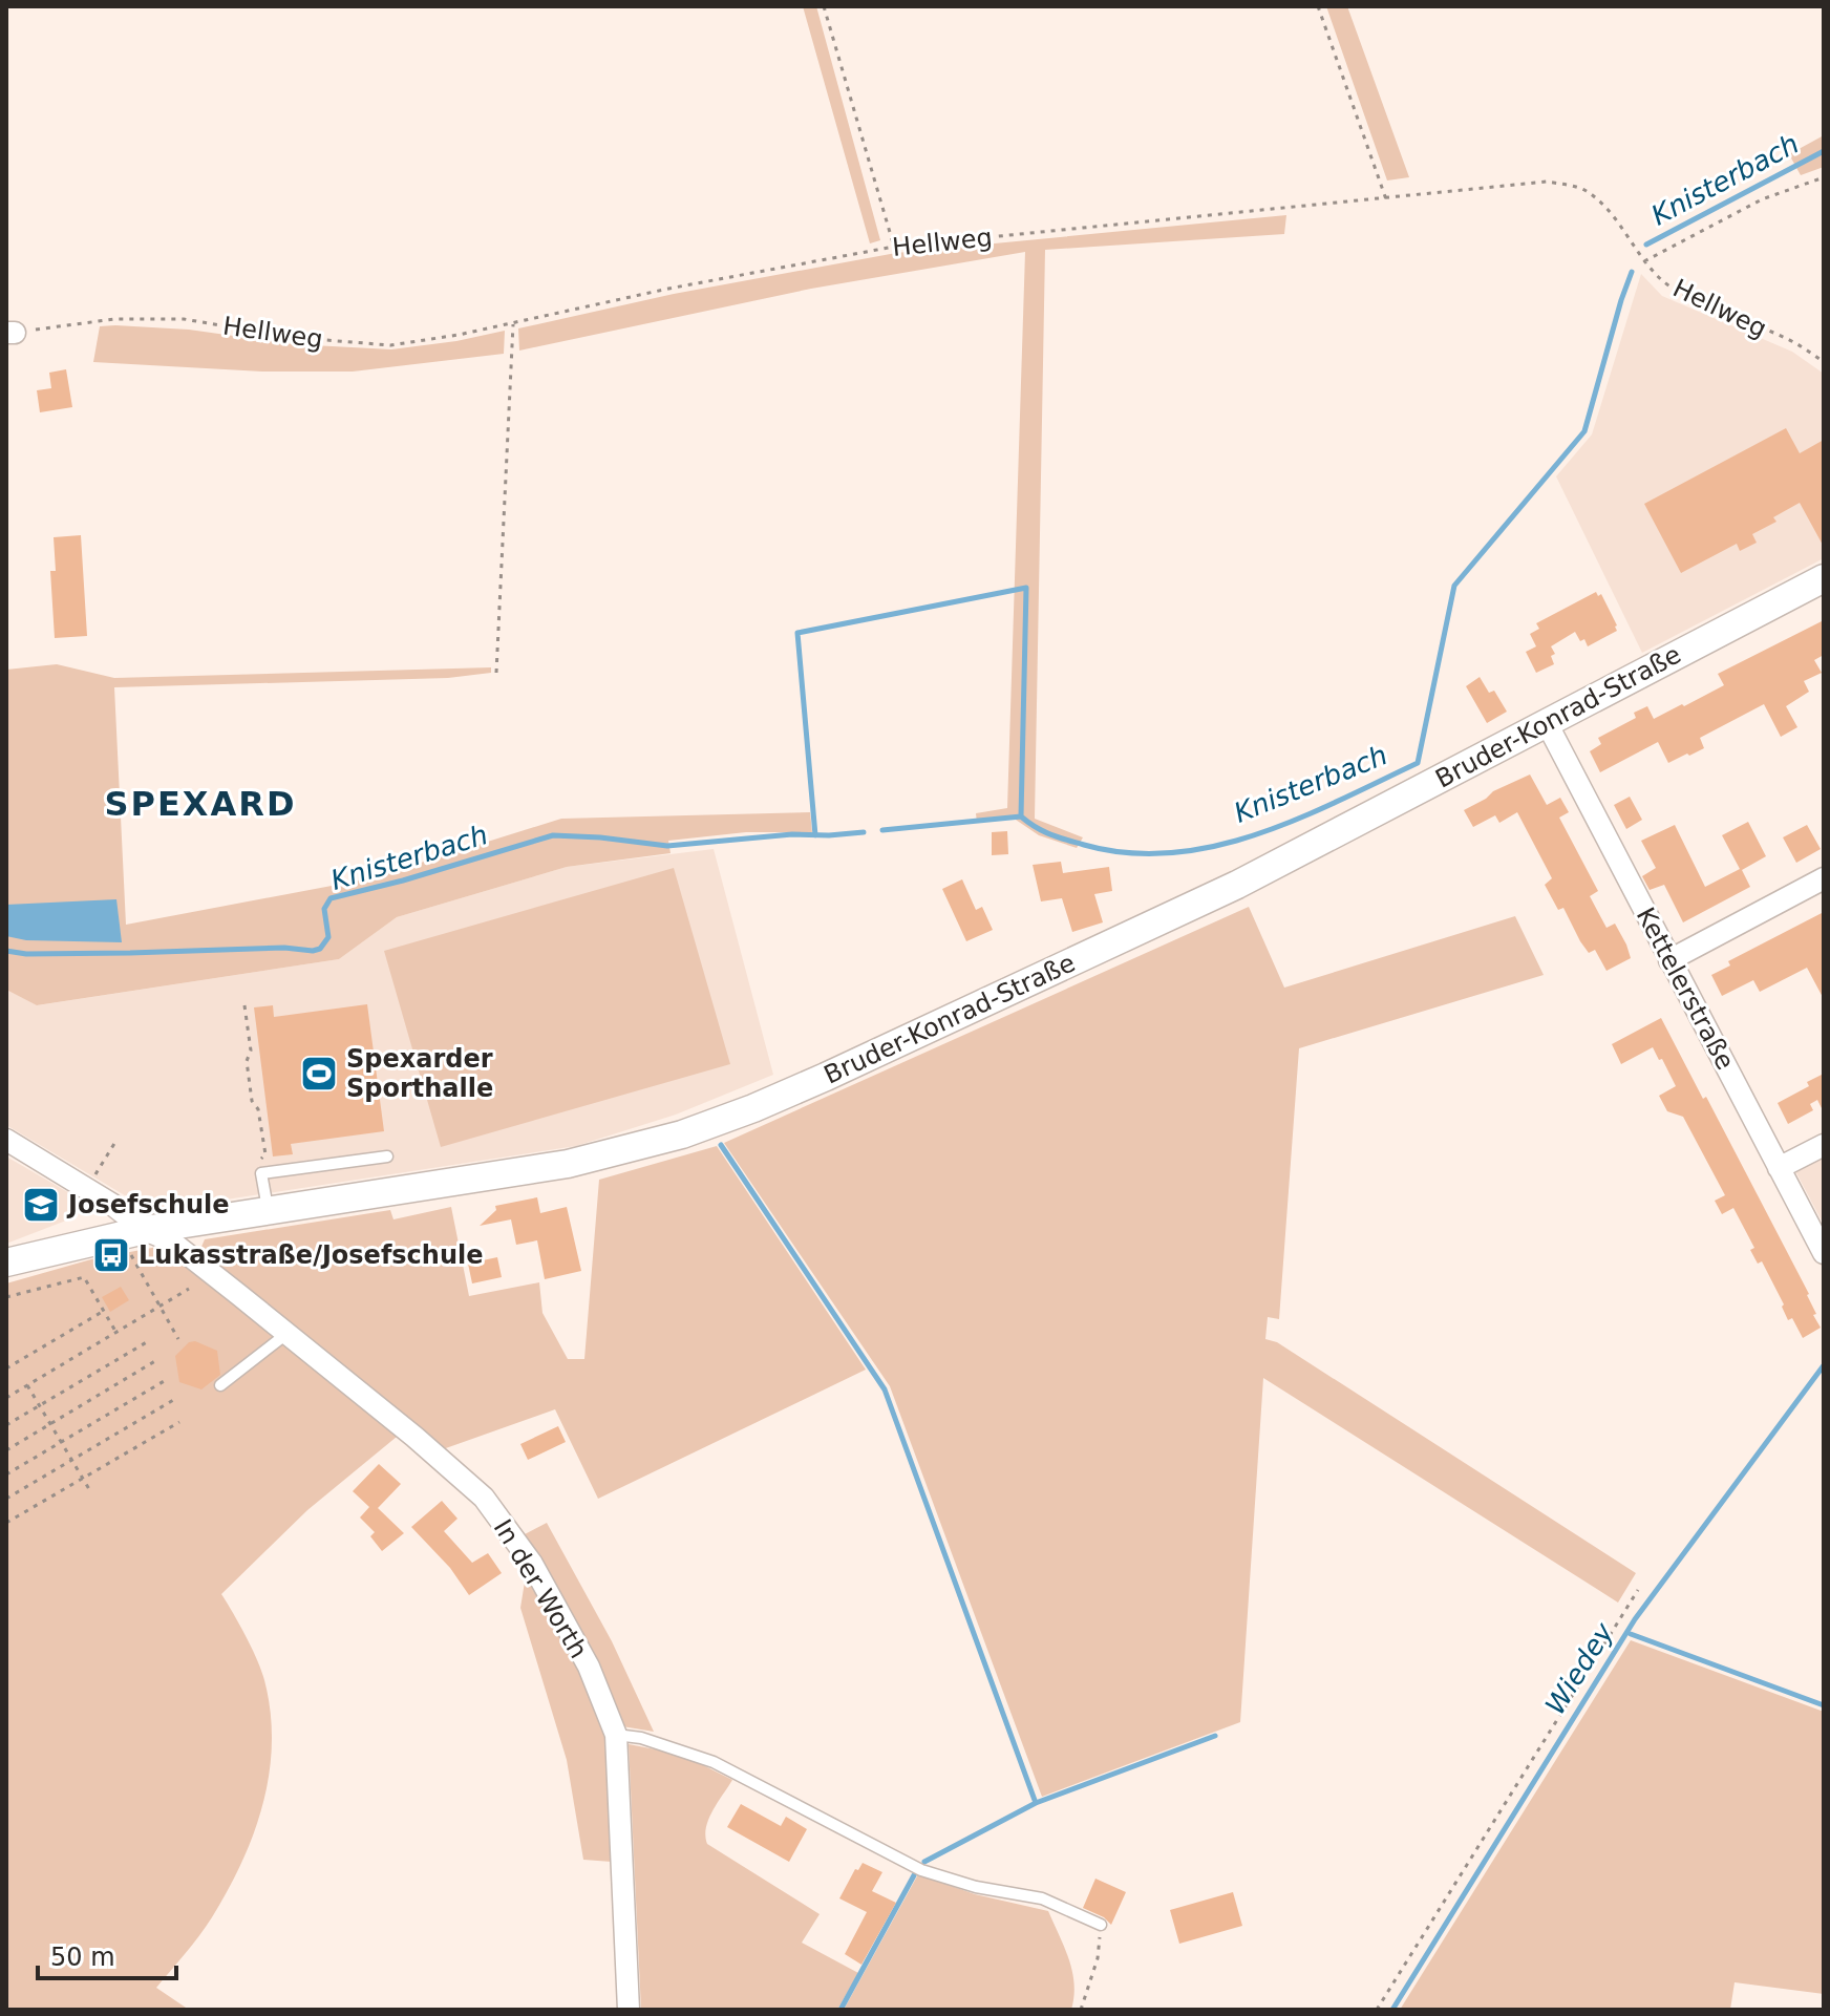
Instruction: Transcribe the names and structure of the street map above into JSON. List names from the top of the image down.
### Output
{
  "streets": {
    "street": ["Bruder-Konrad-Straße", "Kettelerstraße", "In der Worth"],
    "path": ["Hellweg"]
  },
  "crossings": [
    ["Bruder-Konrad-Straße", "Kettelerstraße"],
    ["Bruder-Konrad-Straße", "In der Worth"]
  ],
  "districts": ["SPEXARD"],
  "water": ["Knisterbach", "Wiedey"],
  "places": {
    "sports": ["Spexarder Sporthalle"],
    "school or university": ["Josefschule"],
    "bus stop": ["Lukasstraße/Josefschule"]
  },
  "scale_bar": "50 m"
}
